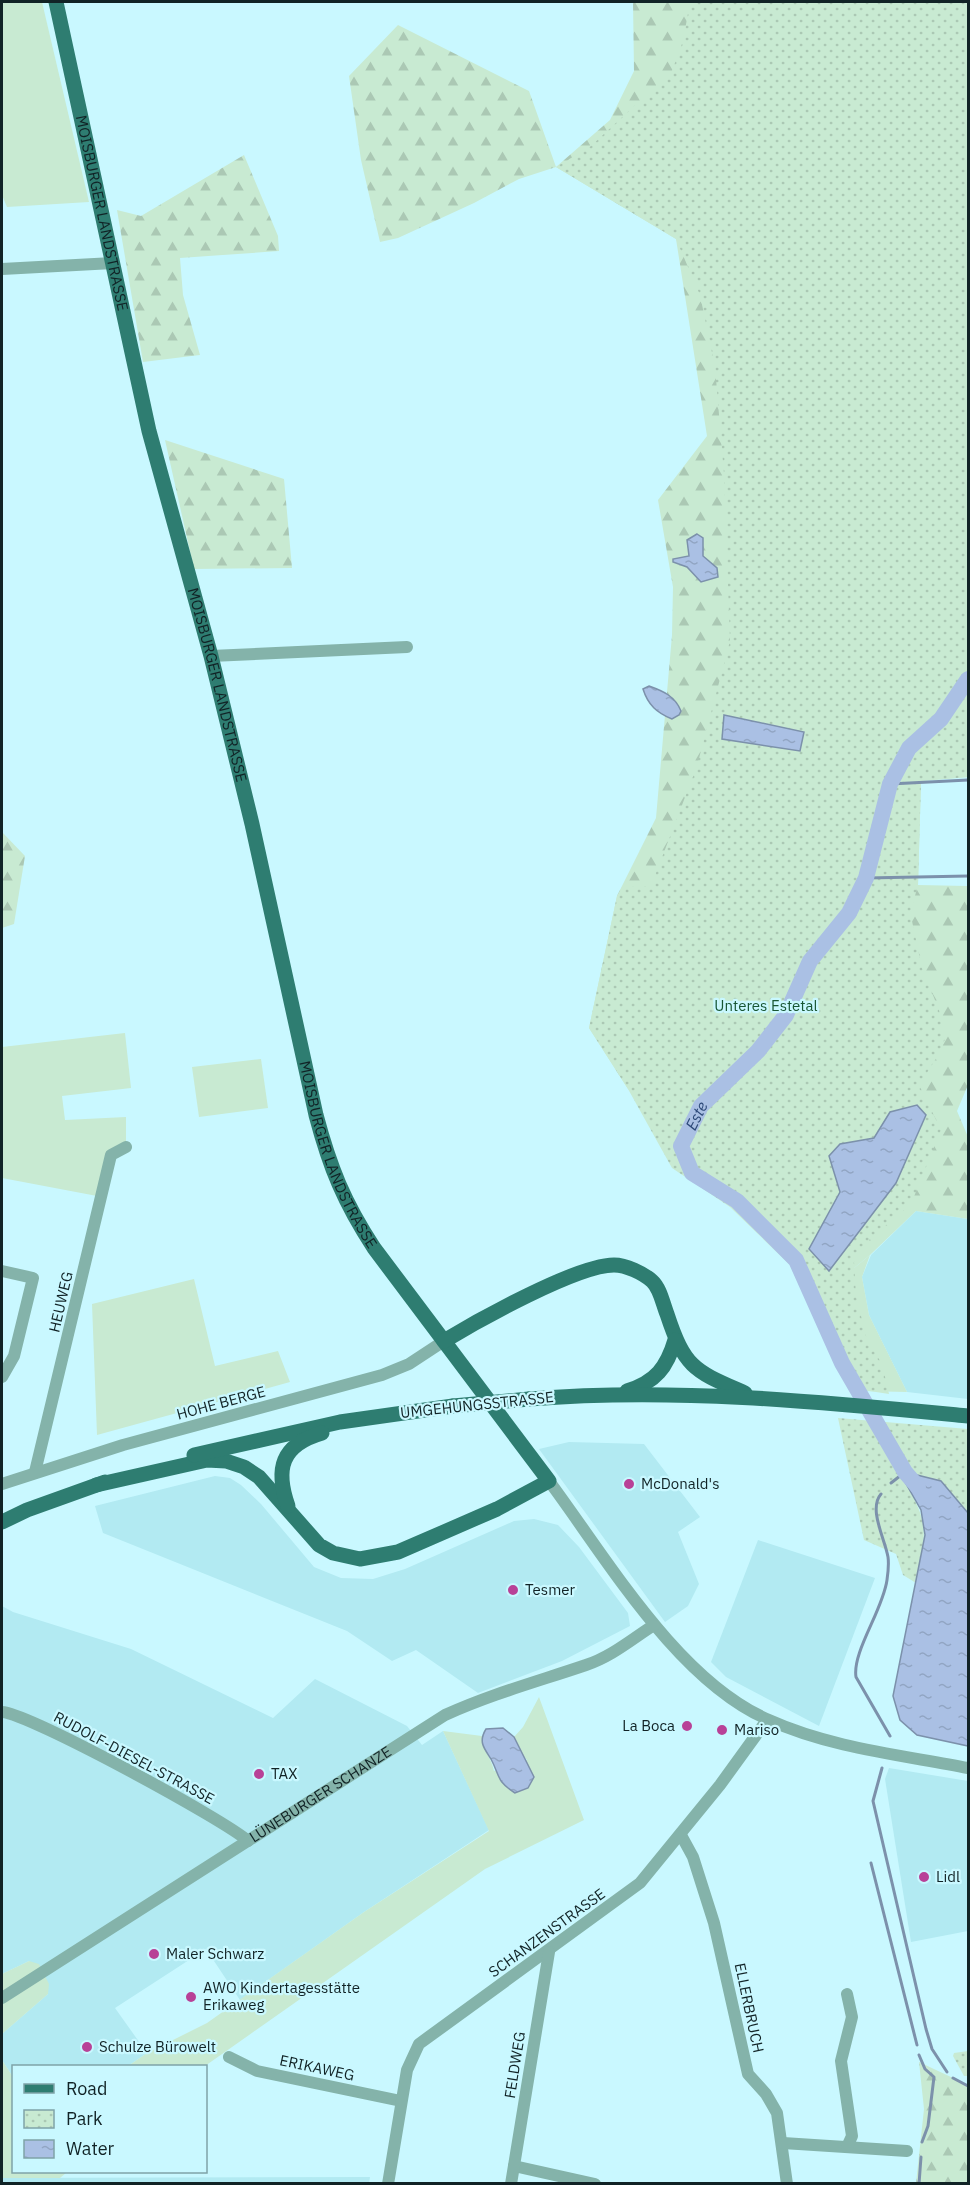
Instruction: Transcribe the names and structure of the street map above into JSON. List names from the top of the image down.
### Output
{
  "streets": {
    "main road": ["MOISBURGER LANDSTRASSE", "UMGEHUNGSSTRASSE"],
    "street": [
      "HEUWEG",
      "HOHE BERGE",
      "RUDOLF-DIESEL-STRASSE",
      "LÜNEBURGER SCHANZE",
      "SCHANZENSTRASSE",
      "ELLERBRUCH",
      "FELDWEG",
      "ERIKAWEG"
    ]
  },
  "crossings": [
    ["MOISBURGER LANDSTRASSE", "HOHE BERGE"],
    ["HEUWEG", "HOHE BERGE"],
    ["RUDOLF-DIESEL-STRASSE", "LÜNEBURGER SCHANZE"],
    ["SCHANZENSTRASSE", "ELLERBRUCH"],
    ["SCHANZENSTRASSE", "FELDWEG"],
    ["SCHANZENSTRASSE", "ERIKAWEG"]
  ],
  "water": ["Este"],
  "parks": ["Unteres Estetal"],
  "places": [
    "McDonald's",
    "Tesmer",
    "La Boca",
    "Mariso",
    "TAX",
    "Lidl",
    "Maler Schwarz",
    "AWO Kindertagesstätte Erikaweg",
    "Schulze Bürowelt"
  ],
  "legend": ["Road", "Park", "Water"]
}
